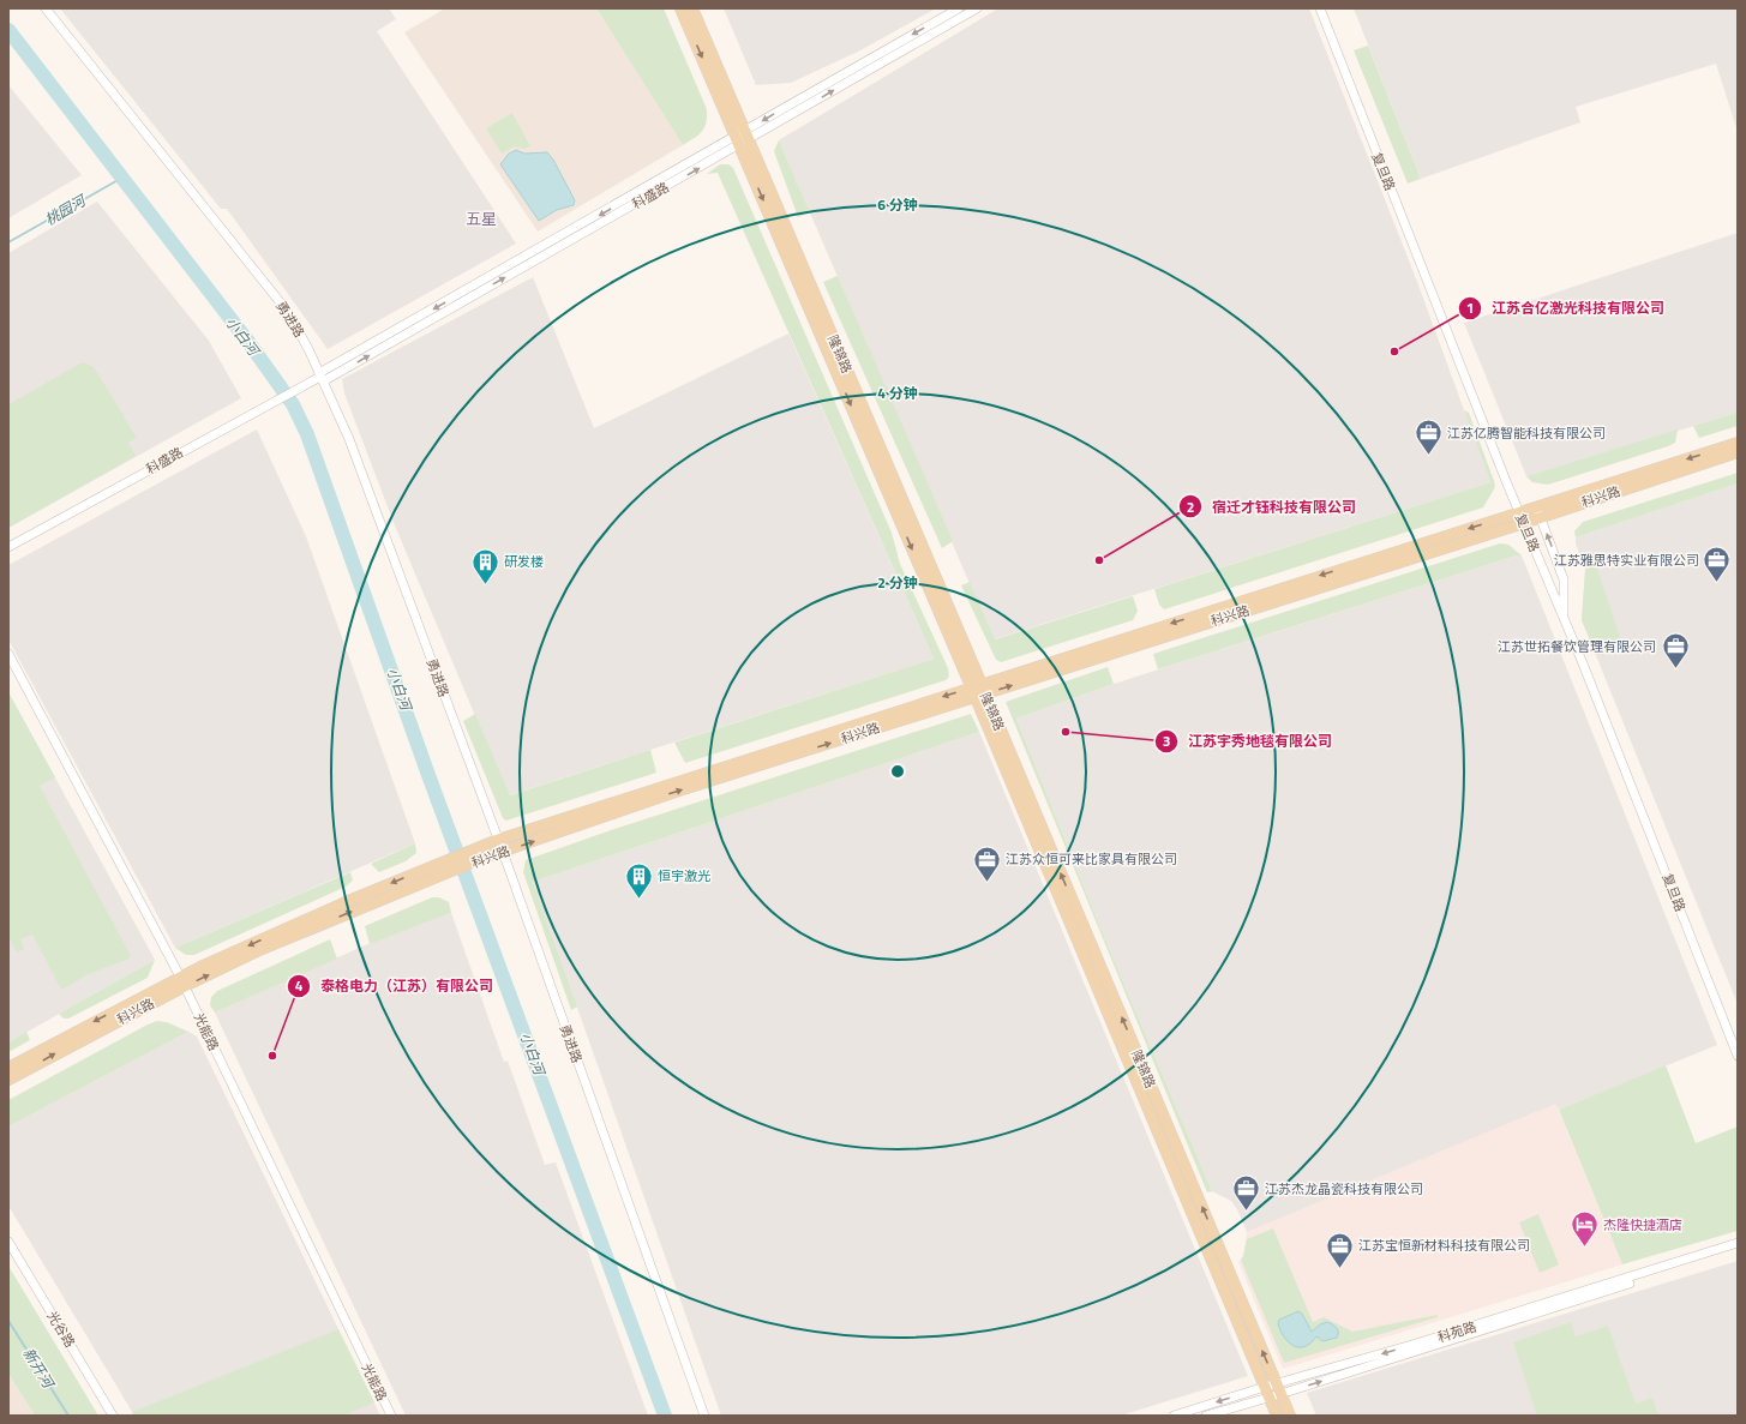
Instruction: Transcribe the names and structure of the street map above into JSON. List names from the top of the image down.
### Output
{
  "streets": {
    "main road": ["隆锦路", "科兴路"],
    "street": [
      "复旦路",
      "科盛路",
      "勇进路",
      "光能路",
      "光谷路",
      "科苑路"
    ]
  },
  "crossings": [
    ["复旦路", "科兴路"],
    ["科盛路", "勇进路"],
    ["科盛路", "隆锦路"],
    ["勇进路", "科兴路"],
    ["隆锦路", "科兴路"],
    ["隆锦路", "科苑路"],
    ["科兴路", "光能路"]
  ],
  "districts": ["五星"],
  "water": ["桃园河", "小白河", "新开河"],
  "places": {
    "other": [
      "江苏合亿激光科技有限公司",
      "宿迁才钰科技有限公司",
      "江苏宇秀地毯有限公司",
      "泰格电力（江苏）有限公司"
    ],
    "office": [
      "江苏亿腾智能科技有限公司",
      "江苏雅思特实业有限公司",
      "江苏世拓餐饮管理有限公司",
      "江苏众恒可来比家具有限公司",
      "江苏杰龙晶瓷科技有限公司",
      "江苏宝恒新材料科技有限公司"
    ],
    "building": ["研发楼", "恒宇激光"],
    "hotel": ["杰隆快捷酒店"]
  },
  "rings": ["6 分钟", "4 分钟", "2 分钟"]
}
